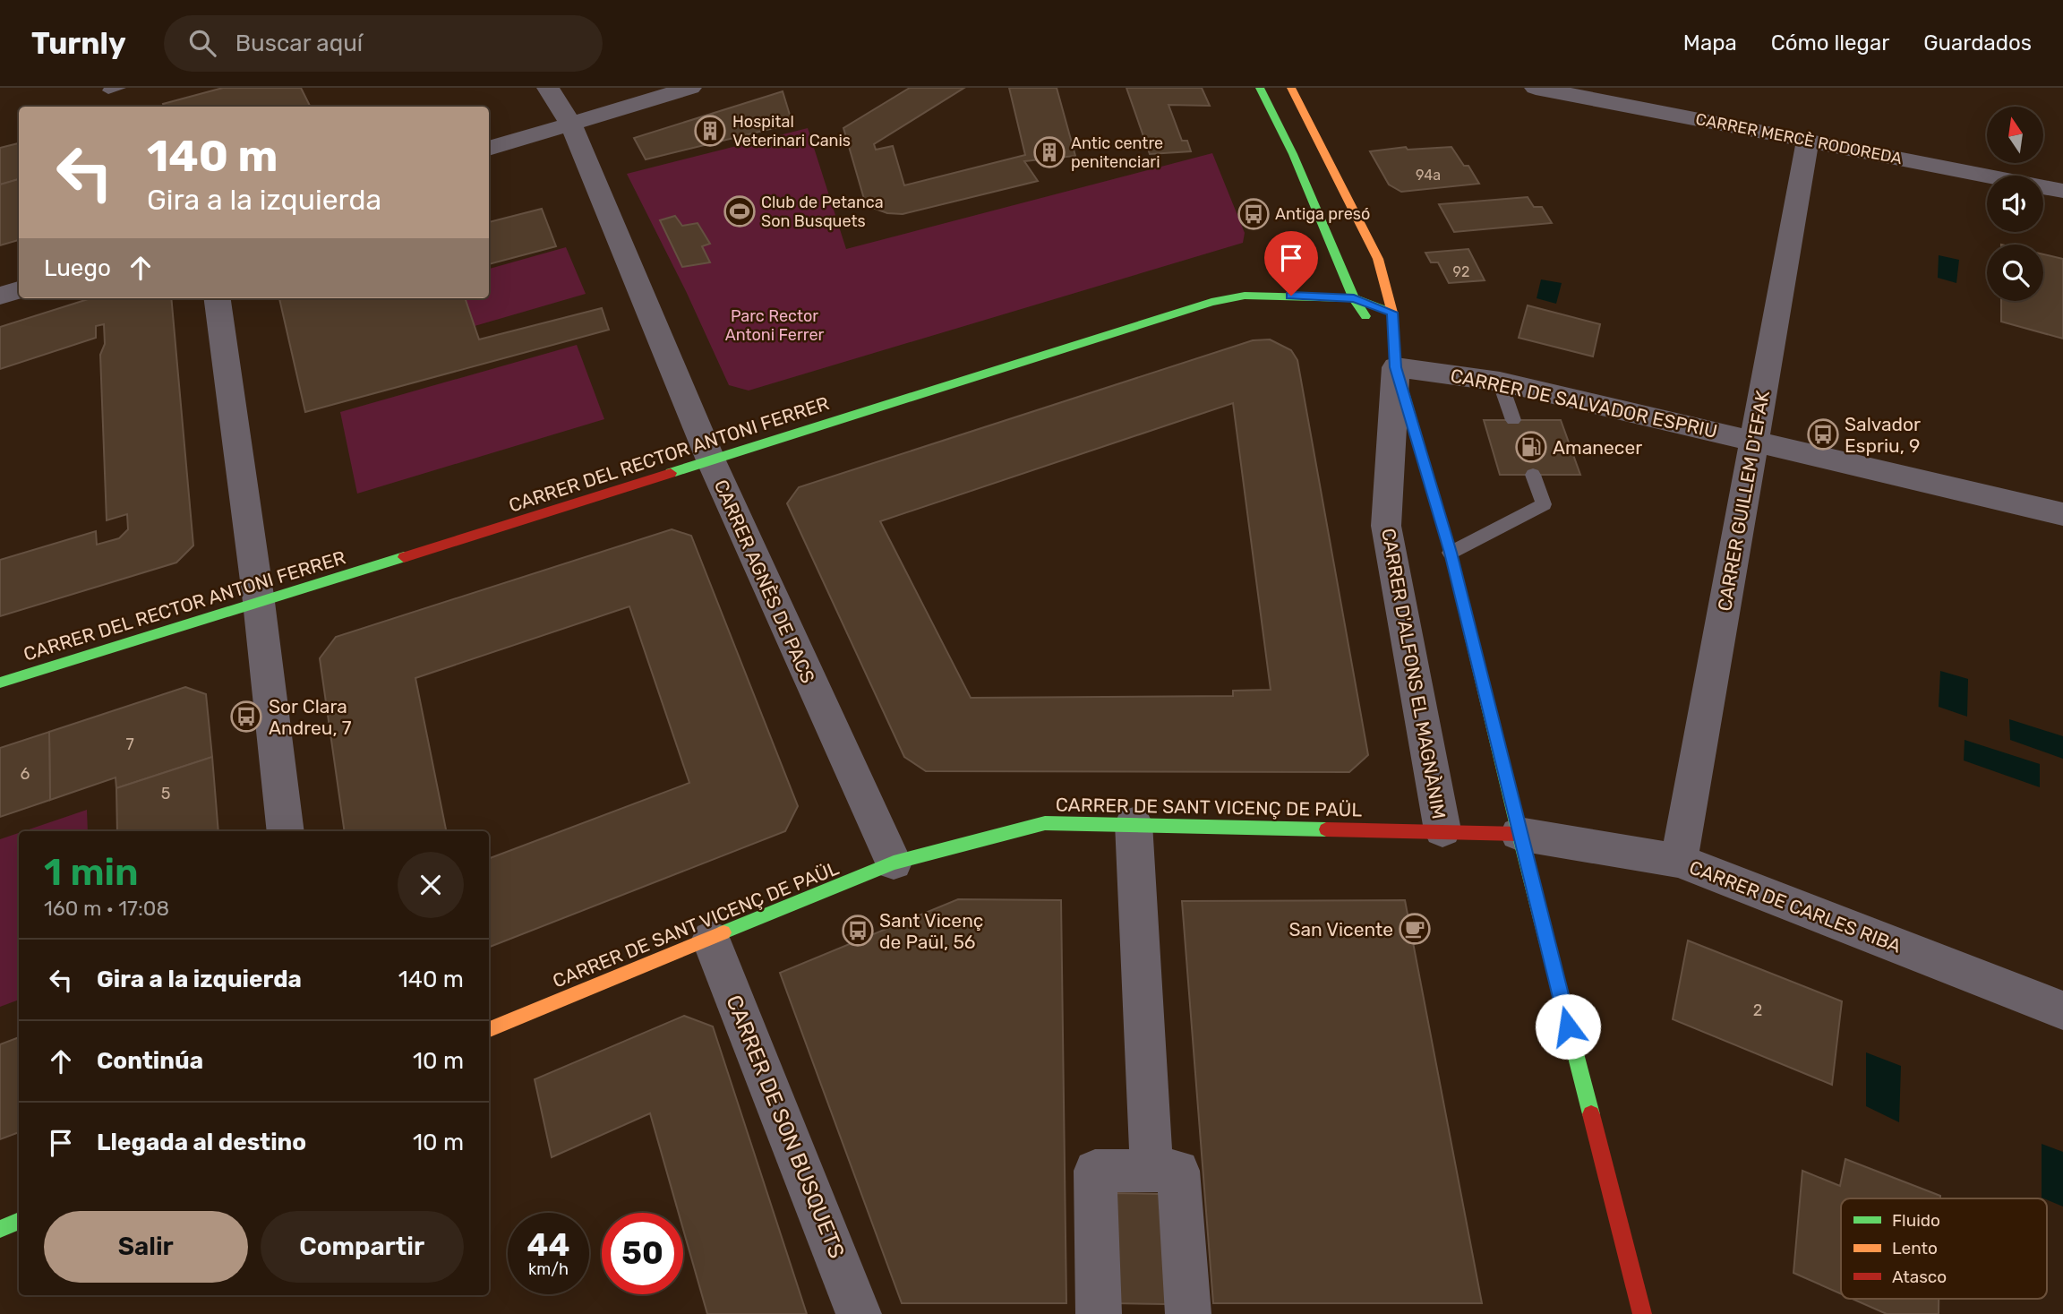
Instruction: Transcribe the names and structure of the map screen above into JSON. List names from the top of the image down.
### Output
{
  "streets": {
    "street": [
      "CARRER MERCÈ RODOREDA",
      "CARRER DE SALVADOR ESPRIU",
      "CARRER DEL RECTOR ANTONI FERRER",
      "CARRER GUILLEM D'EFAK",
      "CARRER AGNÈS DE PACS",
      "CARRER D'ALFONS EL MAGNÀNIM",
      "CARRER DE SANT VICENÇ DE PAÜL",
      "CARRER DE CARLES RIBA",
      "CARRER DE SON BUSQUETS"
    ]
  },
  "crossings": [
    ["CARRER MERCÈ RODOREDA", "CARRER GUILLEM D'EFAK"],
    ["CARRER DE SALVADOR ESPRIU", "CARRER GUILLEM D'EFAK"],
    ["CARRER DE SALVADOR ESPRIU", "CARRER D'ALFONS EL MAGNÀNIM"],
    ["CARRER DEL RECTOR ANTONI FERRER", "CARRER AGNÈS DE PACS"],
    ["CARRER DEL RECTOR ANTONI FERRER", "CARRER D'ALFONS EL MAGNÀNIM"],
    ["CARRER GUILLEM D'EFAK", "CARRER DE CARLES RIBA"],
    ["CARRER AGNÈS DE PACS", "CARRER DE SANT VICENÇ DE PAÜL"],
    ["CARRER D'ALFONS EL MAGNÀNIM", "CARRER DE SANT VICENÇ DE PAÜL"],
    ["CARRER D'ALFONS EL MAGNÀNIM", "CARRER DE CARLES RIBA"],
    ["CARRER DE SANT VICENÇ DE PAÜL", "CARRER DE CARLES RIBA"],
    ["CARRER DE SANT VICENÇ DE PAÜL", "CARRER DE SON BUSQUETS"]
  ],
  "parks": ["Parc Rector Antoni Ferrer"],
  "places": {
    "building": ["Hospital Veterinari Canis", "Antic centre penitenciari"],
    "sports": ["Club de Petanca Son Busquets"],
    "bus stop": [
      "Antiga presó",
      "Salvador Espriu, 9",
      "Sor Clara Andreu, 7",
      "Sant Vicenç de Paül, 56"
    ],
    "fuel station": ["Amanecer"],
    "cafe": ["San Vicente"]
  },
  "house_numbers": [
    "94a",
    "92",
    "7",
    "6",
    "5",
    "2"
  ],
  "legend": ["Fluido", "Lento", "Atasco"],
  "north": "top",
  "page": {
    "header": "Turnly",
    "search": "Buscar aquí",
    "nav": ["Mapa", "Cómo llegar", "Guardados"],
    "turn": ["140 m", "Gira a la izquierda"],
    "then": "Luego",
    "heading": ["1 min", "160 m · 17:08"],
    "list": [
      {
        "name": "Gira a la izquierda",
        "value": "140 m"
      },
      {
        "name": "Continúa",
        "value": "10 m"
      },
      {
        "name": "Llegada al destino",
        "value": "10 m"
      }
    ],
    "buttons": ["Salir", "Compartir"],
    "speed": "44 km/h",
    "limit": "50"
  }
}
